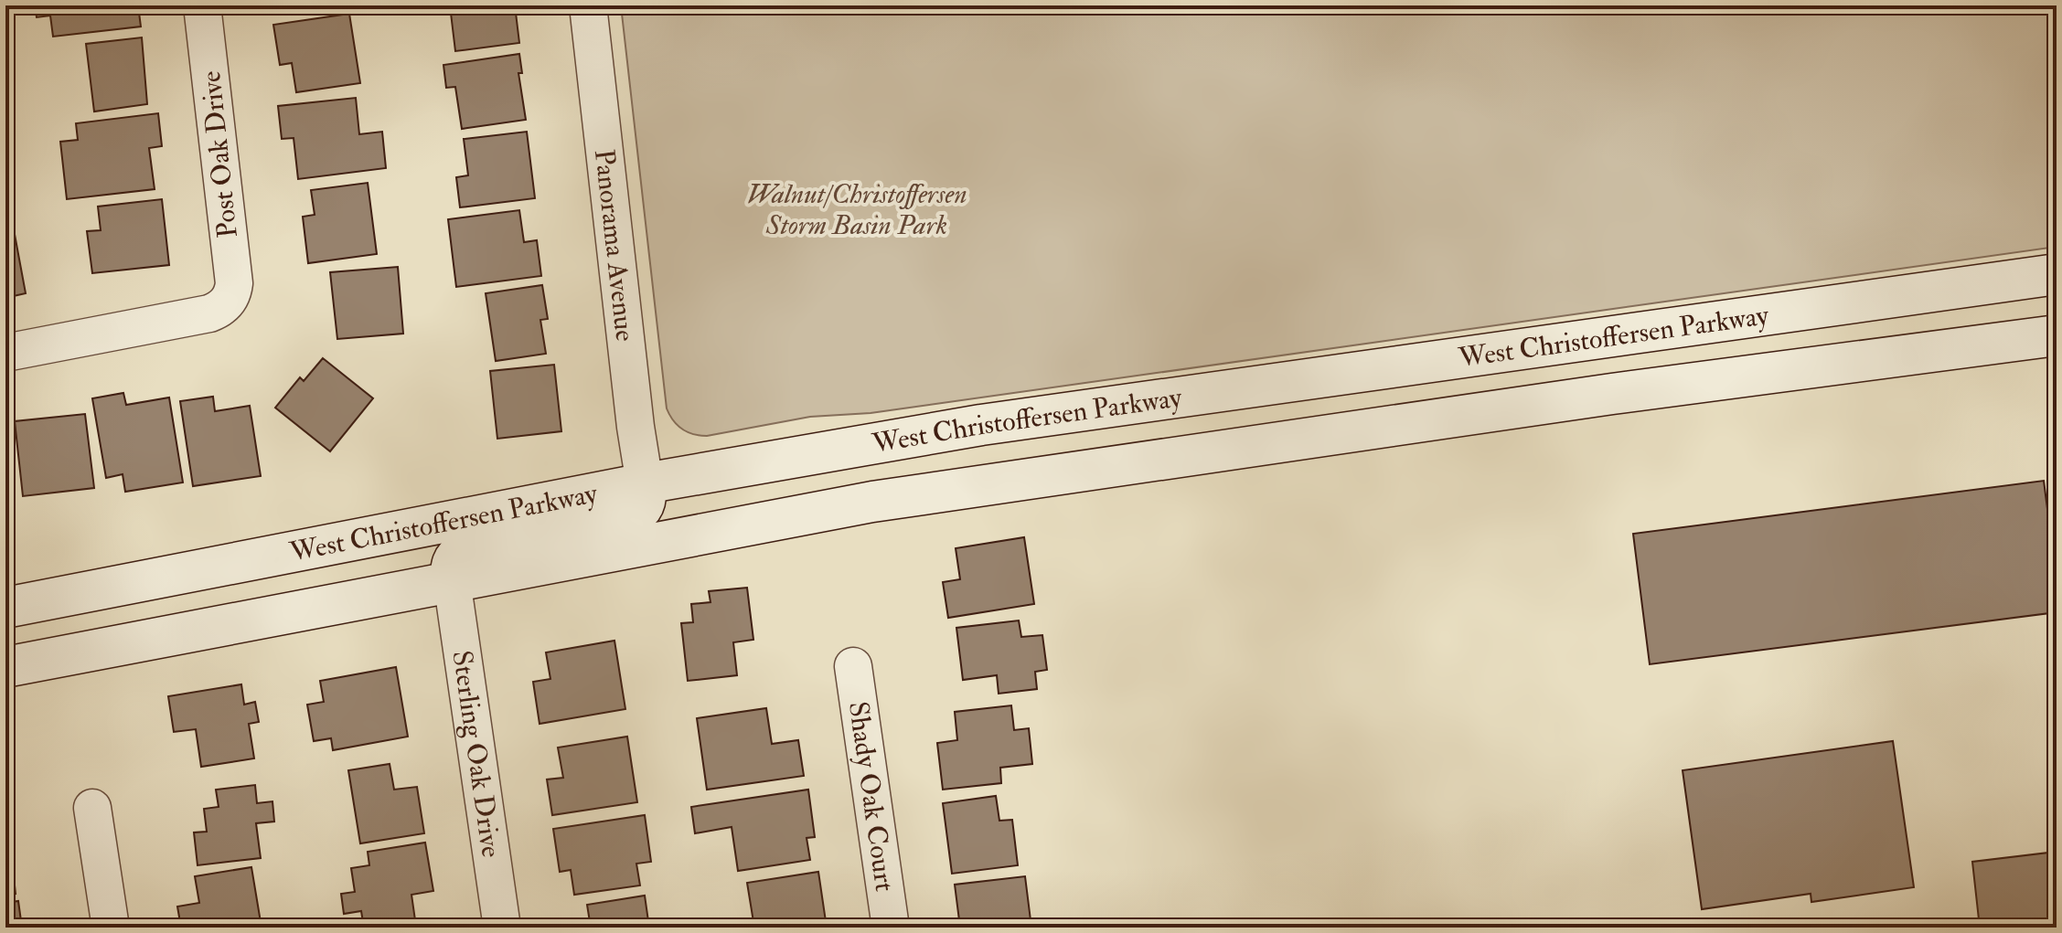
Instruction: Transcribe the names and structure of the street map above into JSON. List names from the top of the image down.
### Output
{
  "streets": {
    "street": [
      "Post Oak Drive",
      "Panorama Avenue",
      "West Christoffersen Parkway",
      "Sterling Oak Drive",
      "Shady Oak Court"
    ]
  },
  "crossings": [
    ["Panorama Avenue", "West Christoffersen Parkway"],
    ["West Christoffersen Parkway", "Sterling Oak Drive"]
  ],
  "parks": ["Walnut/Christoffersen Storm Basin Park"]
}
